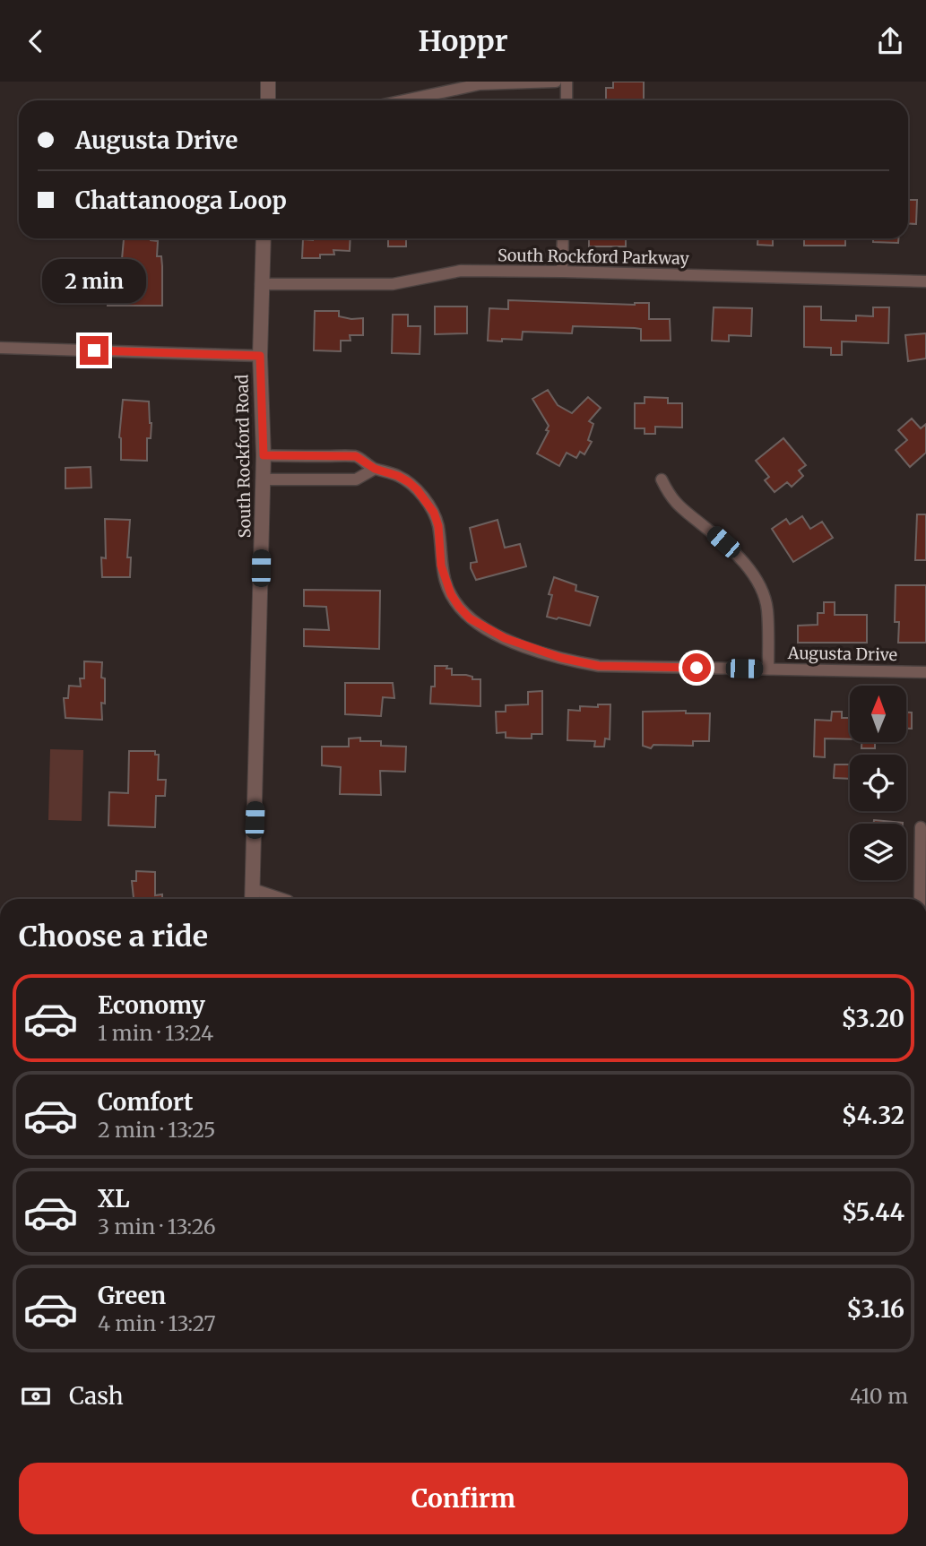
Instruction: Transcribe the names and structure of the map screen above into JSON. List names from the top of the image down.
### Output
{
  "streets": {
    "street": ["South Rockford Parkway", "South Rockford Road", "Augusta Drive"]
  },
  "crossings": [
    ["South Rockford Parkway", "South Rockford Road"],
    ["South Rockford Road", "Augusta Drive"]
  ],
  "north": "top",
  "page": {
    "header": "Hoppr",
    "banner": ["Augusta Drive", "Chattanooga Loop"],
    "bubble": "2 min",
    "heading": "Choose a ride",
    "list": [
      {
        "name": "Economy",
        "note": "1 min · 13:24",
        "value": "$3.20"
      },
      {
        "name": "Comfort",
        "note": "2 min · 13:25",
        "value": "$4.32"
      },
      {
        "name": "XL",
        "note": "3 min · 13:26",
        "value": "$5.44"
      },
      {
        "name": "Green",
        "note": "4 min · 13:27",
        "value": "$3.16"
      }
    ],
    "pay": ["Cash", "410 m"],
    "buttons": "Confirm"
  }
}
